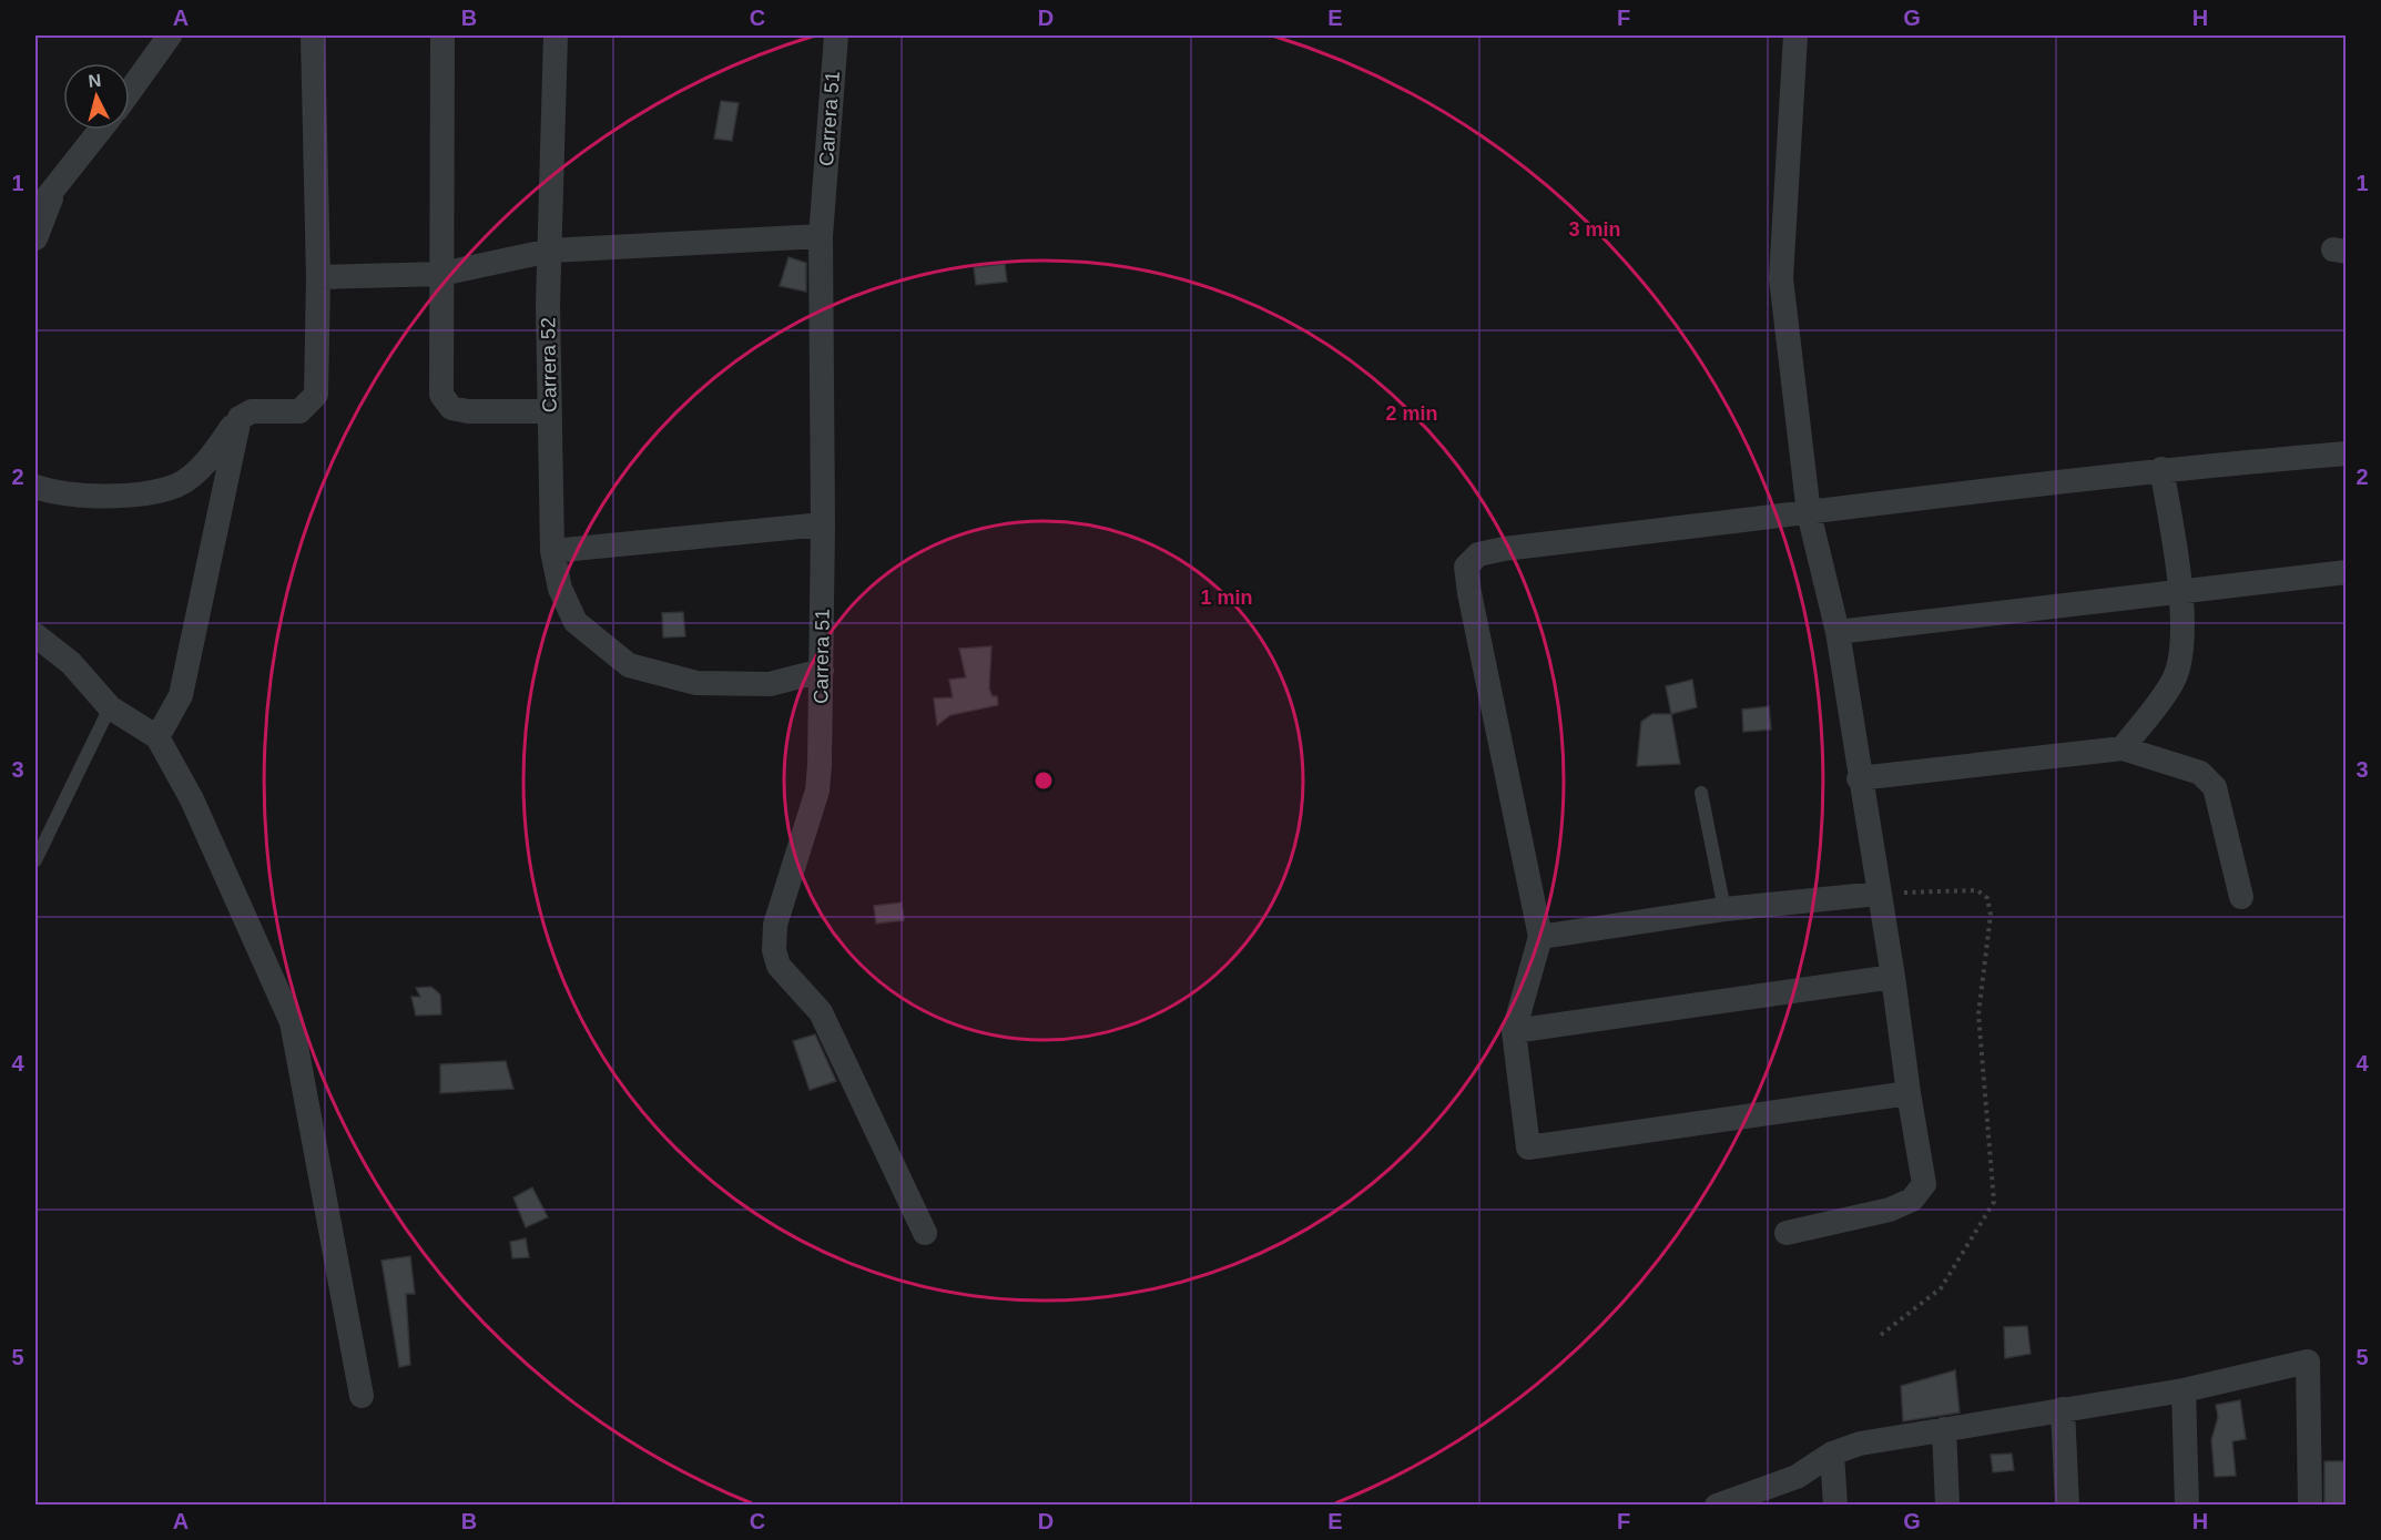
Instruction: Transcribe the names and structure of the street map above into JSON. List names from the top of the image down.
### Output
{
  "streets": {
    "street": ["Carrera 51", "Carrera 52"]
  },
  "crossings": [
    ["Carrera 51", "Carrera 52"]
  ],
  "north": "top",
  "grid": {
    "columns": [
      "A",
      "B",
      "C",
      "D",
      "E",
      "F",
      "G",
      "H"
    ],
    "rows": [
      "1",
      "2",
      "3",
      "4",
      "5"
    ]
  },
  "rings": ["3 min", "2 min", "1 min"]
}
